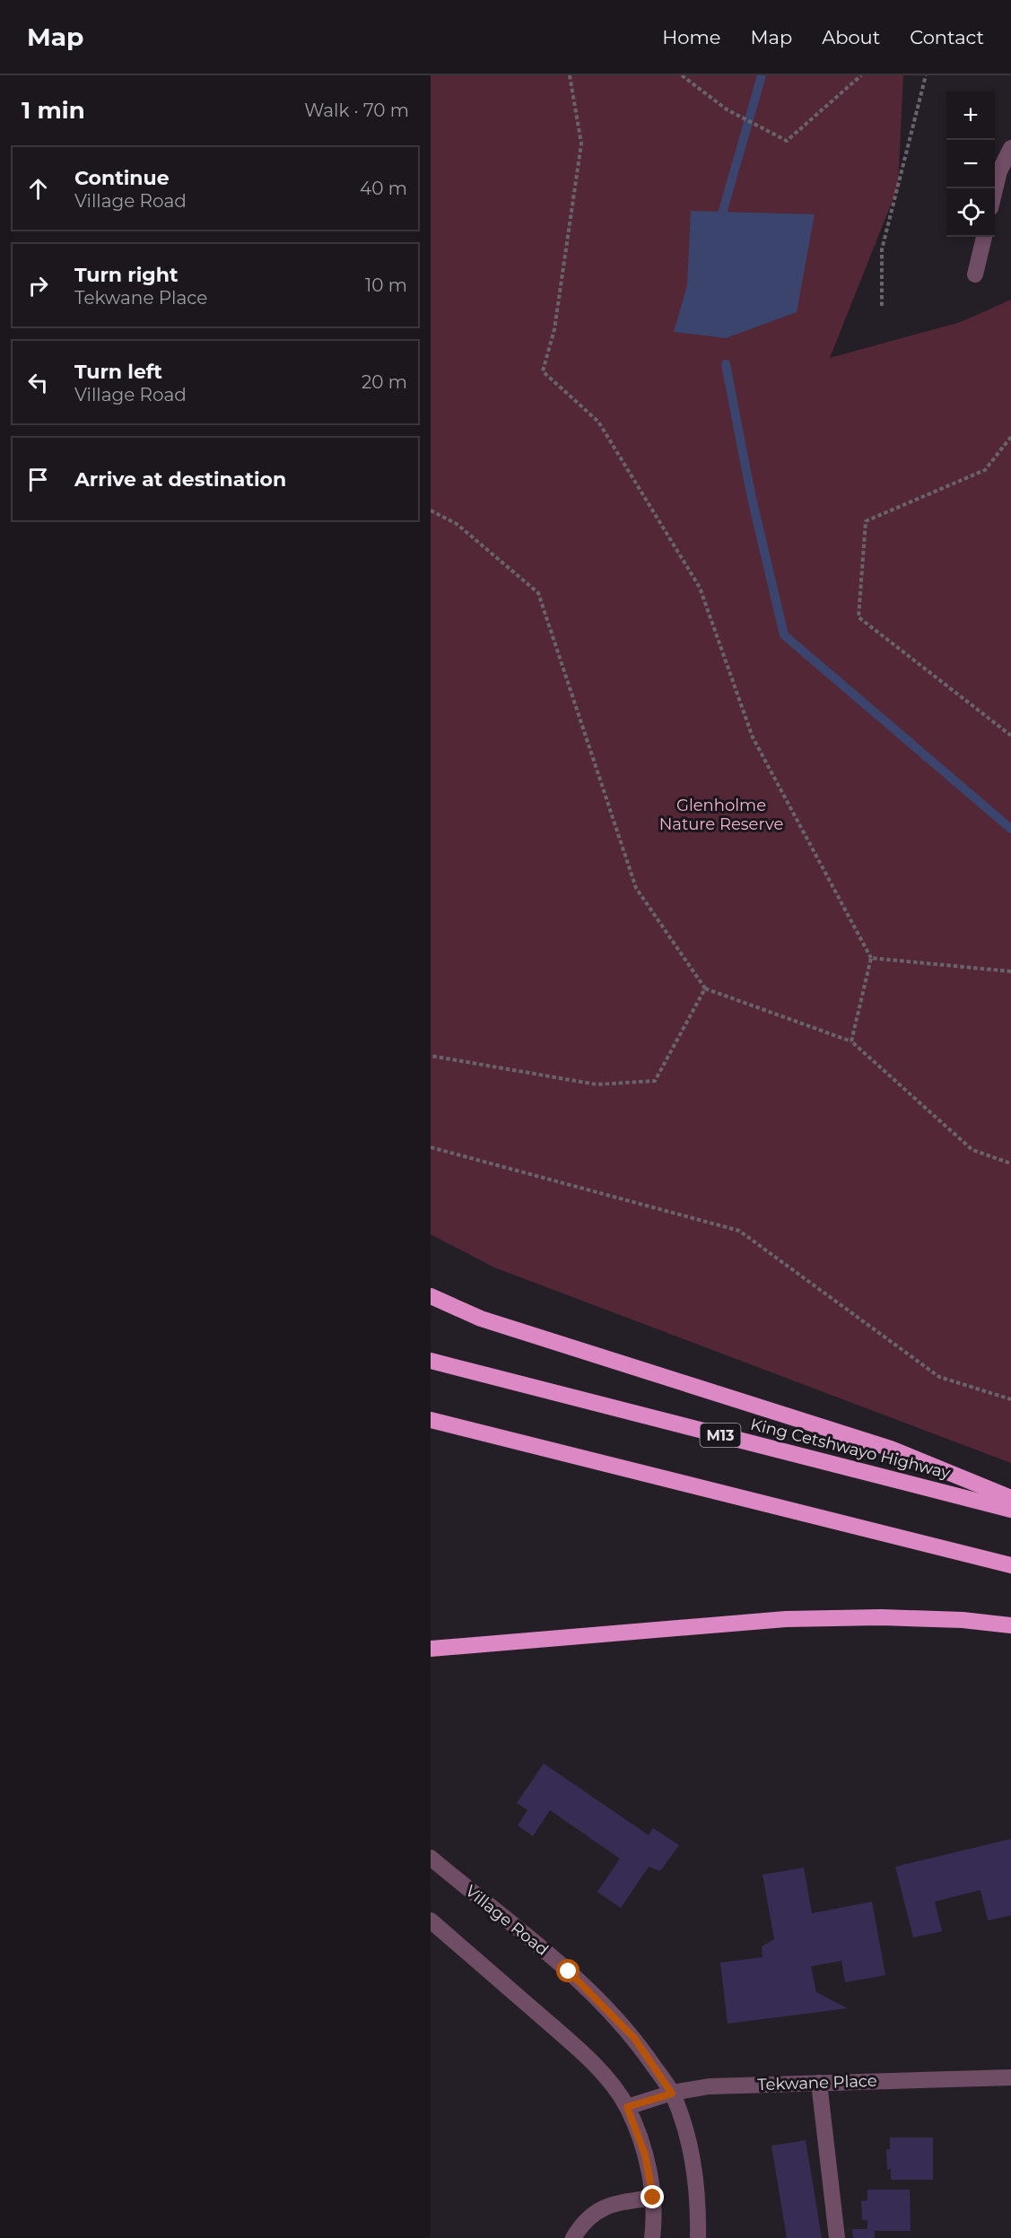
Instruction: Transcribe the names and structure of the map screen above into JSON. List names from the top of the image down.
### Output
{
  "streets": {
    "highway": ["M13", "King Cetshwayo Highway"],
    "street": ["Village Road", "Tekwane Place"]
  },
  "crossings": [
    ["Village Road", "Tekwane Place"]
  ],
  "parks": ["Glenholme Nature Reserve"],
  "page": {
    "header": "Map",
    "nav": [
      "Home",
      "Map",
      "About",
      "Contact"
    ],
    "heading": ["1 min", "Walk · 70 m"],
    "map_buttons": ["+", "−"],
    "list": [
      ["Continue", "Village Road", "40 m"],
      ["Turn right", "Tekwane Place", "10 m"],
      ["Turn left", "Village Road", "20 m"],
      "Arrive at destination"
    ]
  }
}
